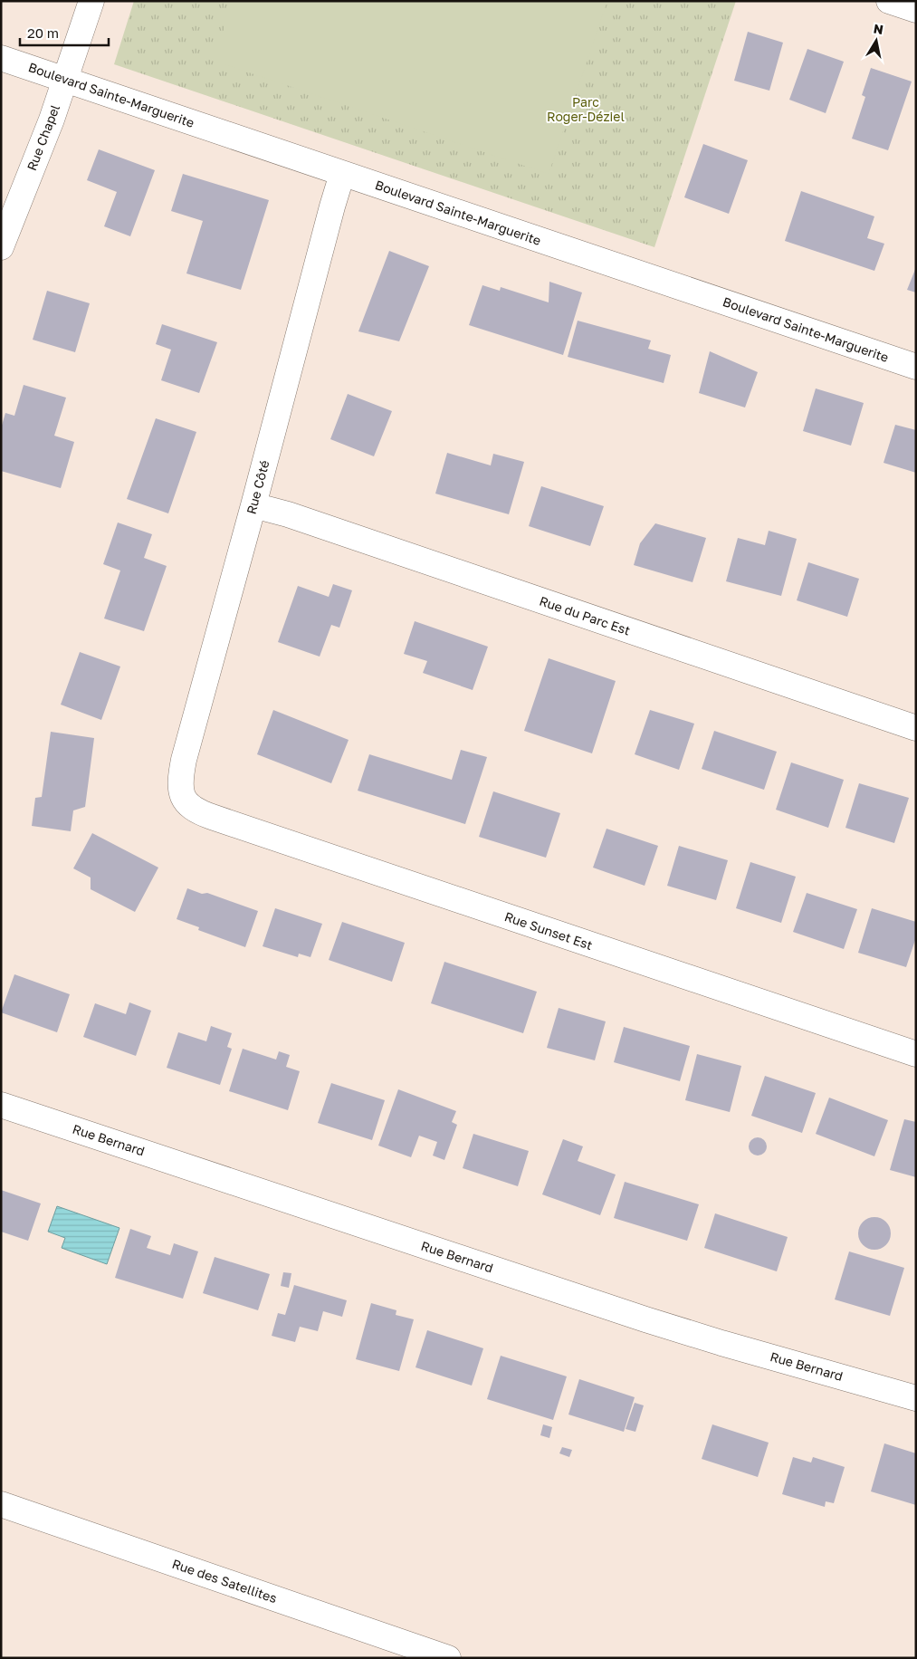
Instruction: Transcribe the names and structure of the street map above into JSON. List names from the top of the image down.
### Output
{
  "streets": {
    "street": [
      "Boulevard Sainte-Marguerite",
      "Rue Chapel",
      "Rue Côté",
      "Rue du Parc Est",
      "Rue Sunset Est",
      "Rue Bernard",
      "Rue des Satellites"
    ]
  },
  "crossings": [
    ["Boulevard Sainte-Marguerite", "Rue Chapel"],
    ["Boulevard Sainte-Marguerite", "Rue Côté"],
    ["Rue Côté", "Rue du Parc Est"],
    ["Rue Côté", "Rue Sunset Est"]
  ],
  "parks": ["Parc Roger-Déziel"],
  "scale_bar": "20 m",
  "north": "top"
}
